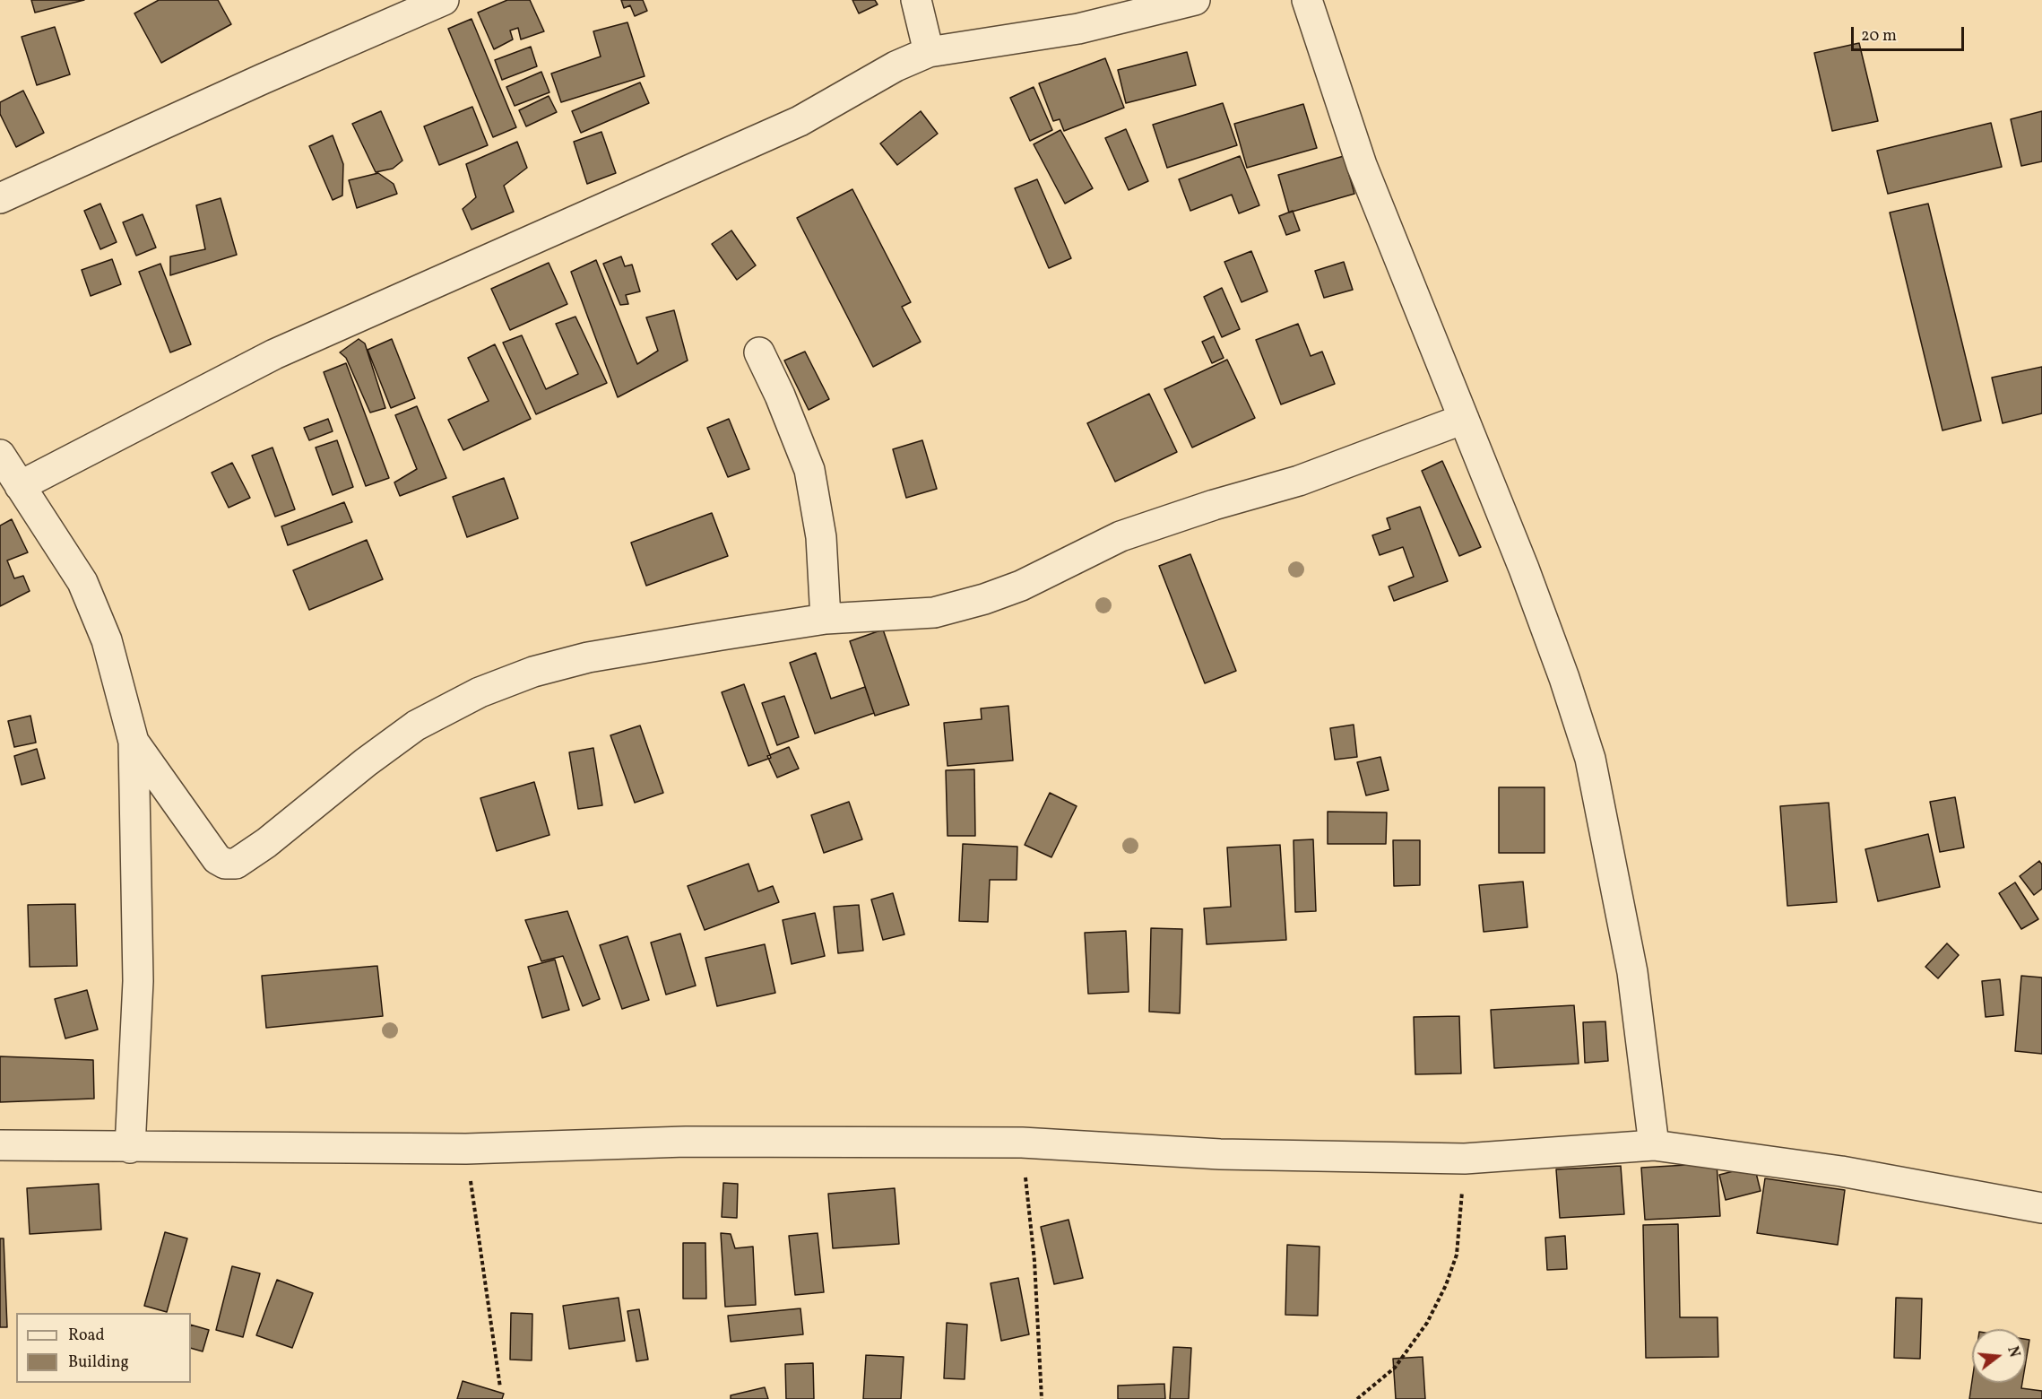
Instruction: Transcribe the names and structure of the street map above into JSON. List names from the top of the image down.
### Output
{
  "legend": ["Road", "Building"],
  "scale_bar": "20 m",
  "north": "right"
}
